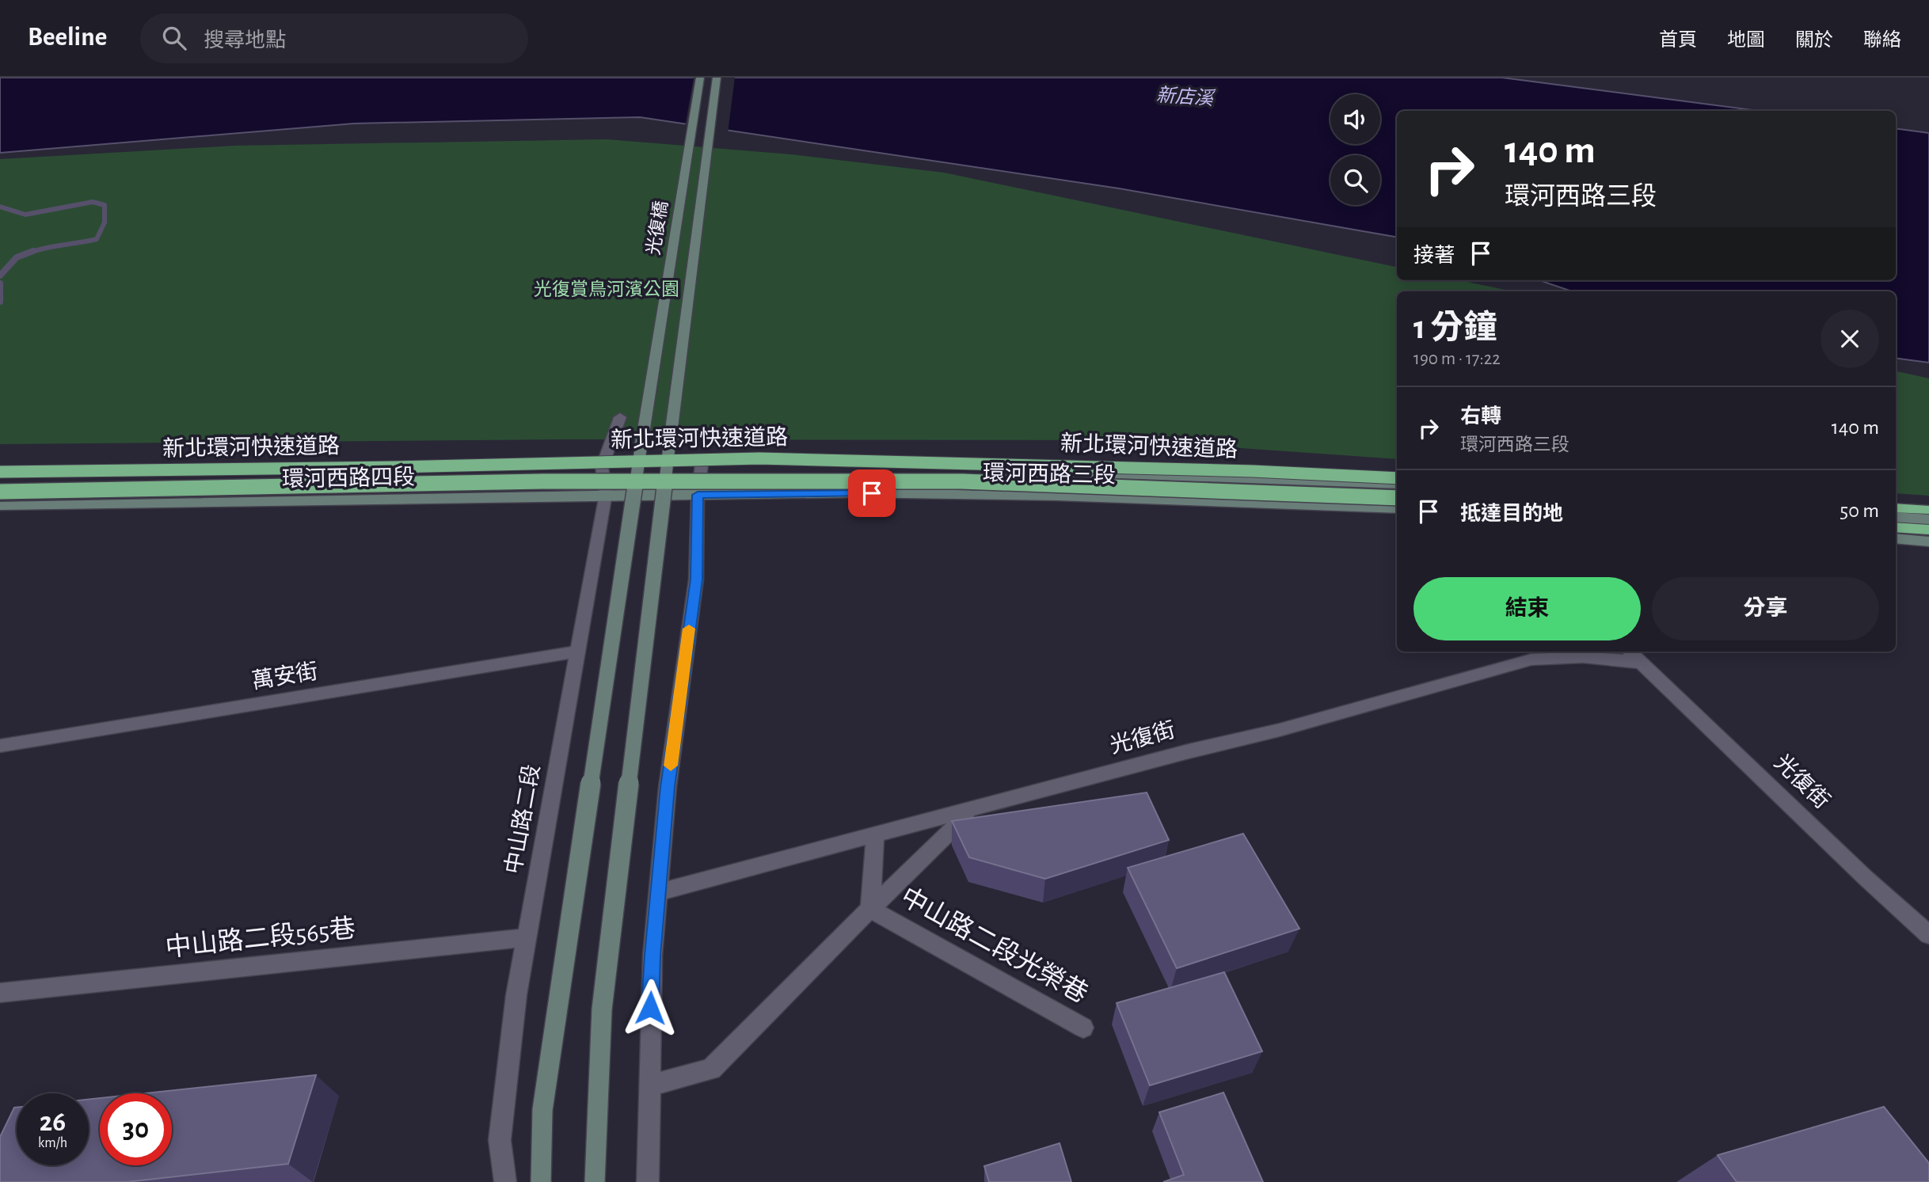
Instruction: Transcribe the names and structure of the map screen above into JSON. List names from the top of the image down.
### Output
{
  "streets": {
    "highway": ["新北環河快速道路"],
    "main road": ["光復橋", "環河西路三段", "環河西路四段"],
    "street": [
      "萬安街",
      "光復街",
      "中山路二段",
      "中山路二段565巷",
      "中山路二段光榮巷"
    ]
  },
  "crossings": [
    ["新北環河快速道路", "環河西路四段"],
    ["環河西路三段", "環河西路四段"],
    ["環河西路四段", "中山路二段"],
    ["萬安街", "中山路二段"],
    ["中山路二段", "中山路二段565巷"]
  ],
  "water": ["新店溪"],
  "parks": ["光復賞鳥河濱公園"],
  "page": {
    "header": "Beeline",
    "search": "搜尋地點",
    "nav": [
      "首頁",
      "地圖",
      "關於",
      "聯絡"
    ],
    "turn": ["140 m", "環河西路三段"],
    "then": "接著",
    "heading": ["1 分鐘", "190 m · 17:22"],
    "list": [
      {
        "name": "右轉",
        "note": "環河西路三段",
        "value": "140 m"
      },
      {
        "name": "抵達目的地",
        "value": "50 m"
      }
    ],
    "buttons": ["結束", "分享"],
    "speed": "26 km/h",
    "limit": "30"
  }
}
